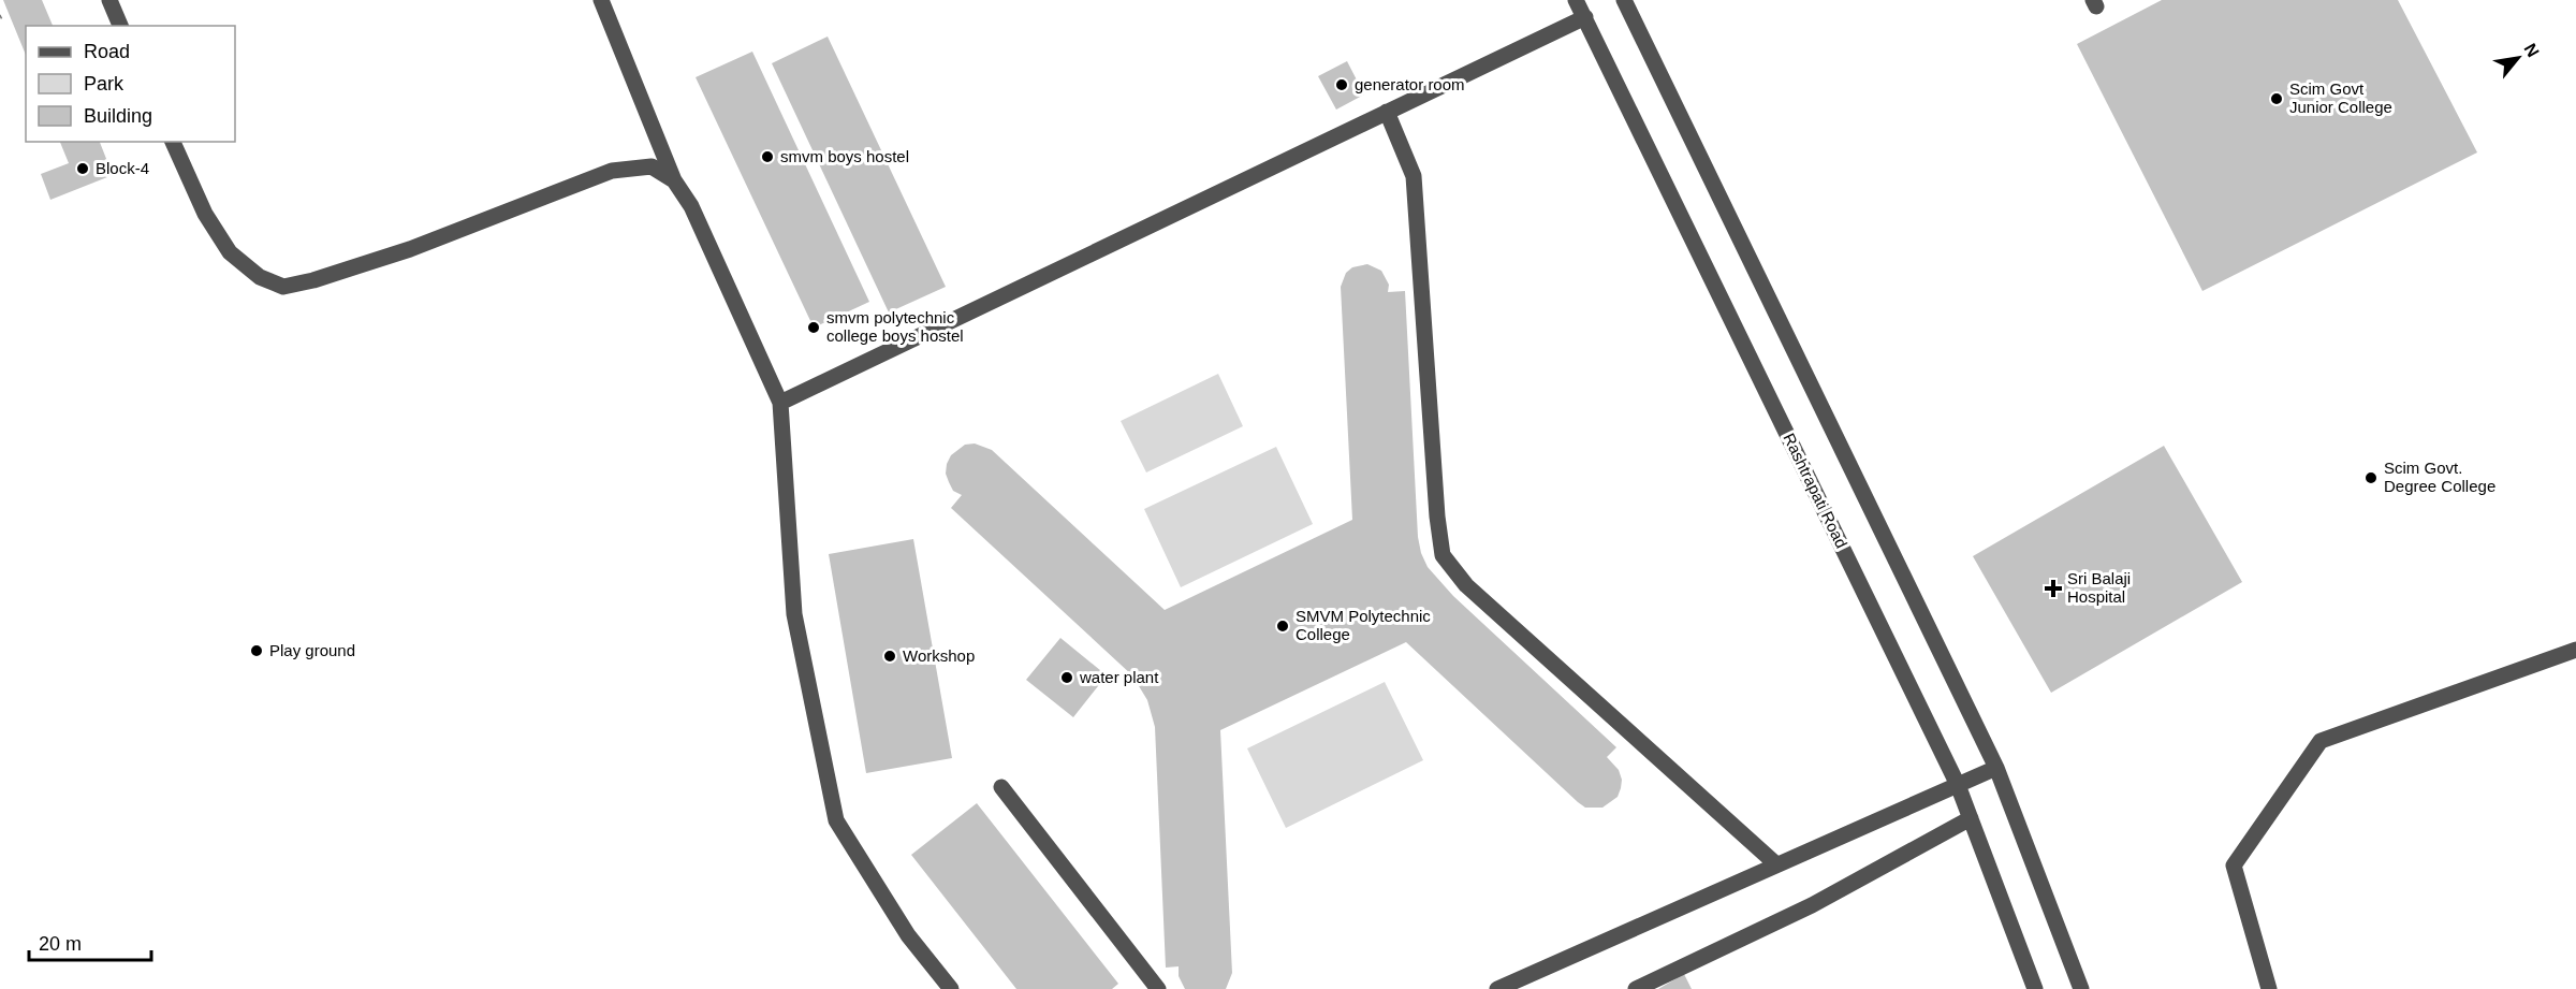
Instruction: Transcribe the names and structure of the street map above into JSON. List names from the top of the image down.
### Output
{
  "streets": {
    "street": ["Rashtrapati Road"]
  },
  "places": {
    "other": [
      "generator room",
      "Scim Govt Junior College",
      "smvm boys hostel",
      "Block-4",
      "smvm polytechnic college boys hostel",
      "Scim Govt. Degree College",
      "SMVM Polytechnic College",
      "Play ground",
      "Workshop",
      "water plant"
    ],
    "health": ["Sri Balaji Hospital"]
  },
  "legend": ["Road", "Park", "Building"],
  "scale_bar": "20 m",
  "north": "top right"
}
